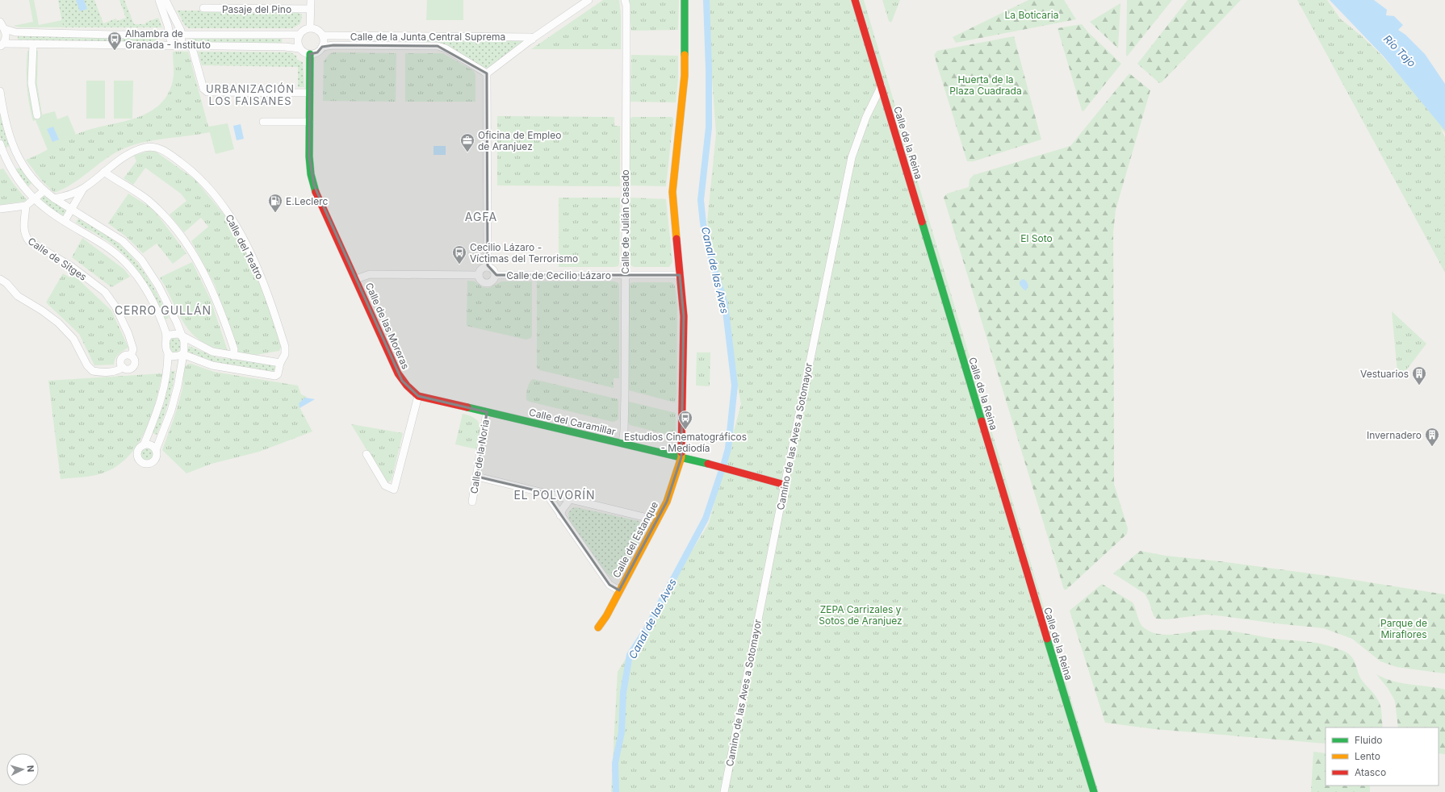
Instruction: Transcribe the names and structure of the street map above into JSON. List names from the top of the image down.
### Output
{
  "streets": {
    "street": [
      "Pasaje del Pino",
      "Calle de la Junta Central Suprema",
      "Calle de la Reina",
      "Calle de Julián Casado",
      "Calle del Teatro",
      "Calle de Sitges",
      "Calle de Cecilio Lázaro",
      "Calle de las Moreras",
      "Calle del Caramillar",
      "Camino de las Aves a Sotomayor",
      "Calle de la Noria",
      "Calle del Estanque"
    ]
  },
  "crossings": [
    ["Calle de la Junta Central Suprema", "Calle de las Moreras"],
    ["Calle de la Reina", "Camino de las Aves a Sotomayor"],
    ["Calle de Julián Casado", "Calle de Cecilio Lázaro"],
    ["Calle de Julián Casado", "Calle del Caramillar"],
    ["Calle de Cecilio Lázaro", "Calle del Estanque"],
    ["Calle de las Moreras", "Calle del Caramillar"],
    ["Calle del Caramillar", "Camino de las Aves a Sotomayor"],
    ["Calle del Caramillar", "Calle de la Noria"],
    ["Calle del Caramillar", "Calle del Estanque"]
  ],
  "districts": [
    "URBANIZACIÓN LOS FAISANES",
    "AGFA",
    "CERRO GULLÁN",
    "EL POLVORÍN"
  ],
  "water": ["Río Tajo", "Canal de las Aves"],
  "parks": [
    "La Boticaria",
    "Huerta de la Plaza Cuadrada",
    "El Soto",
    "ZEPA Carrizales y Sotos de Aranjuez",
    "Parque de Miraflores"
  ],
  "places": {
    "bus stop": ["Alhambra de Granada - Instituto", "Cecilio Lázaro - Víctimas del Terrorismo", "Estudios Cinematográficos - Mediodía"],
    "office": ["Oficina de Empleo de Aranjuez"],
    "fuel station": ["E.Leclerc"],
    "building": ["Vestuarios", "Invernadero"]
  },
  "legend": ["Fluido", "Lento", "Atasco"],
  "north": "right"
}
